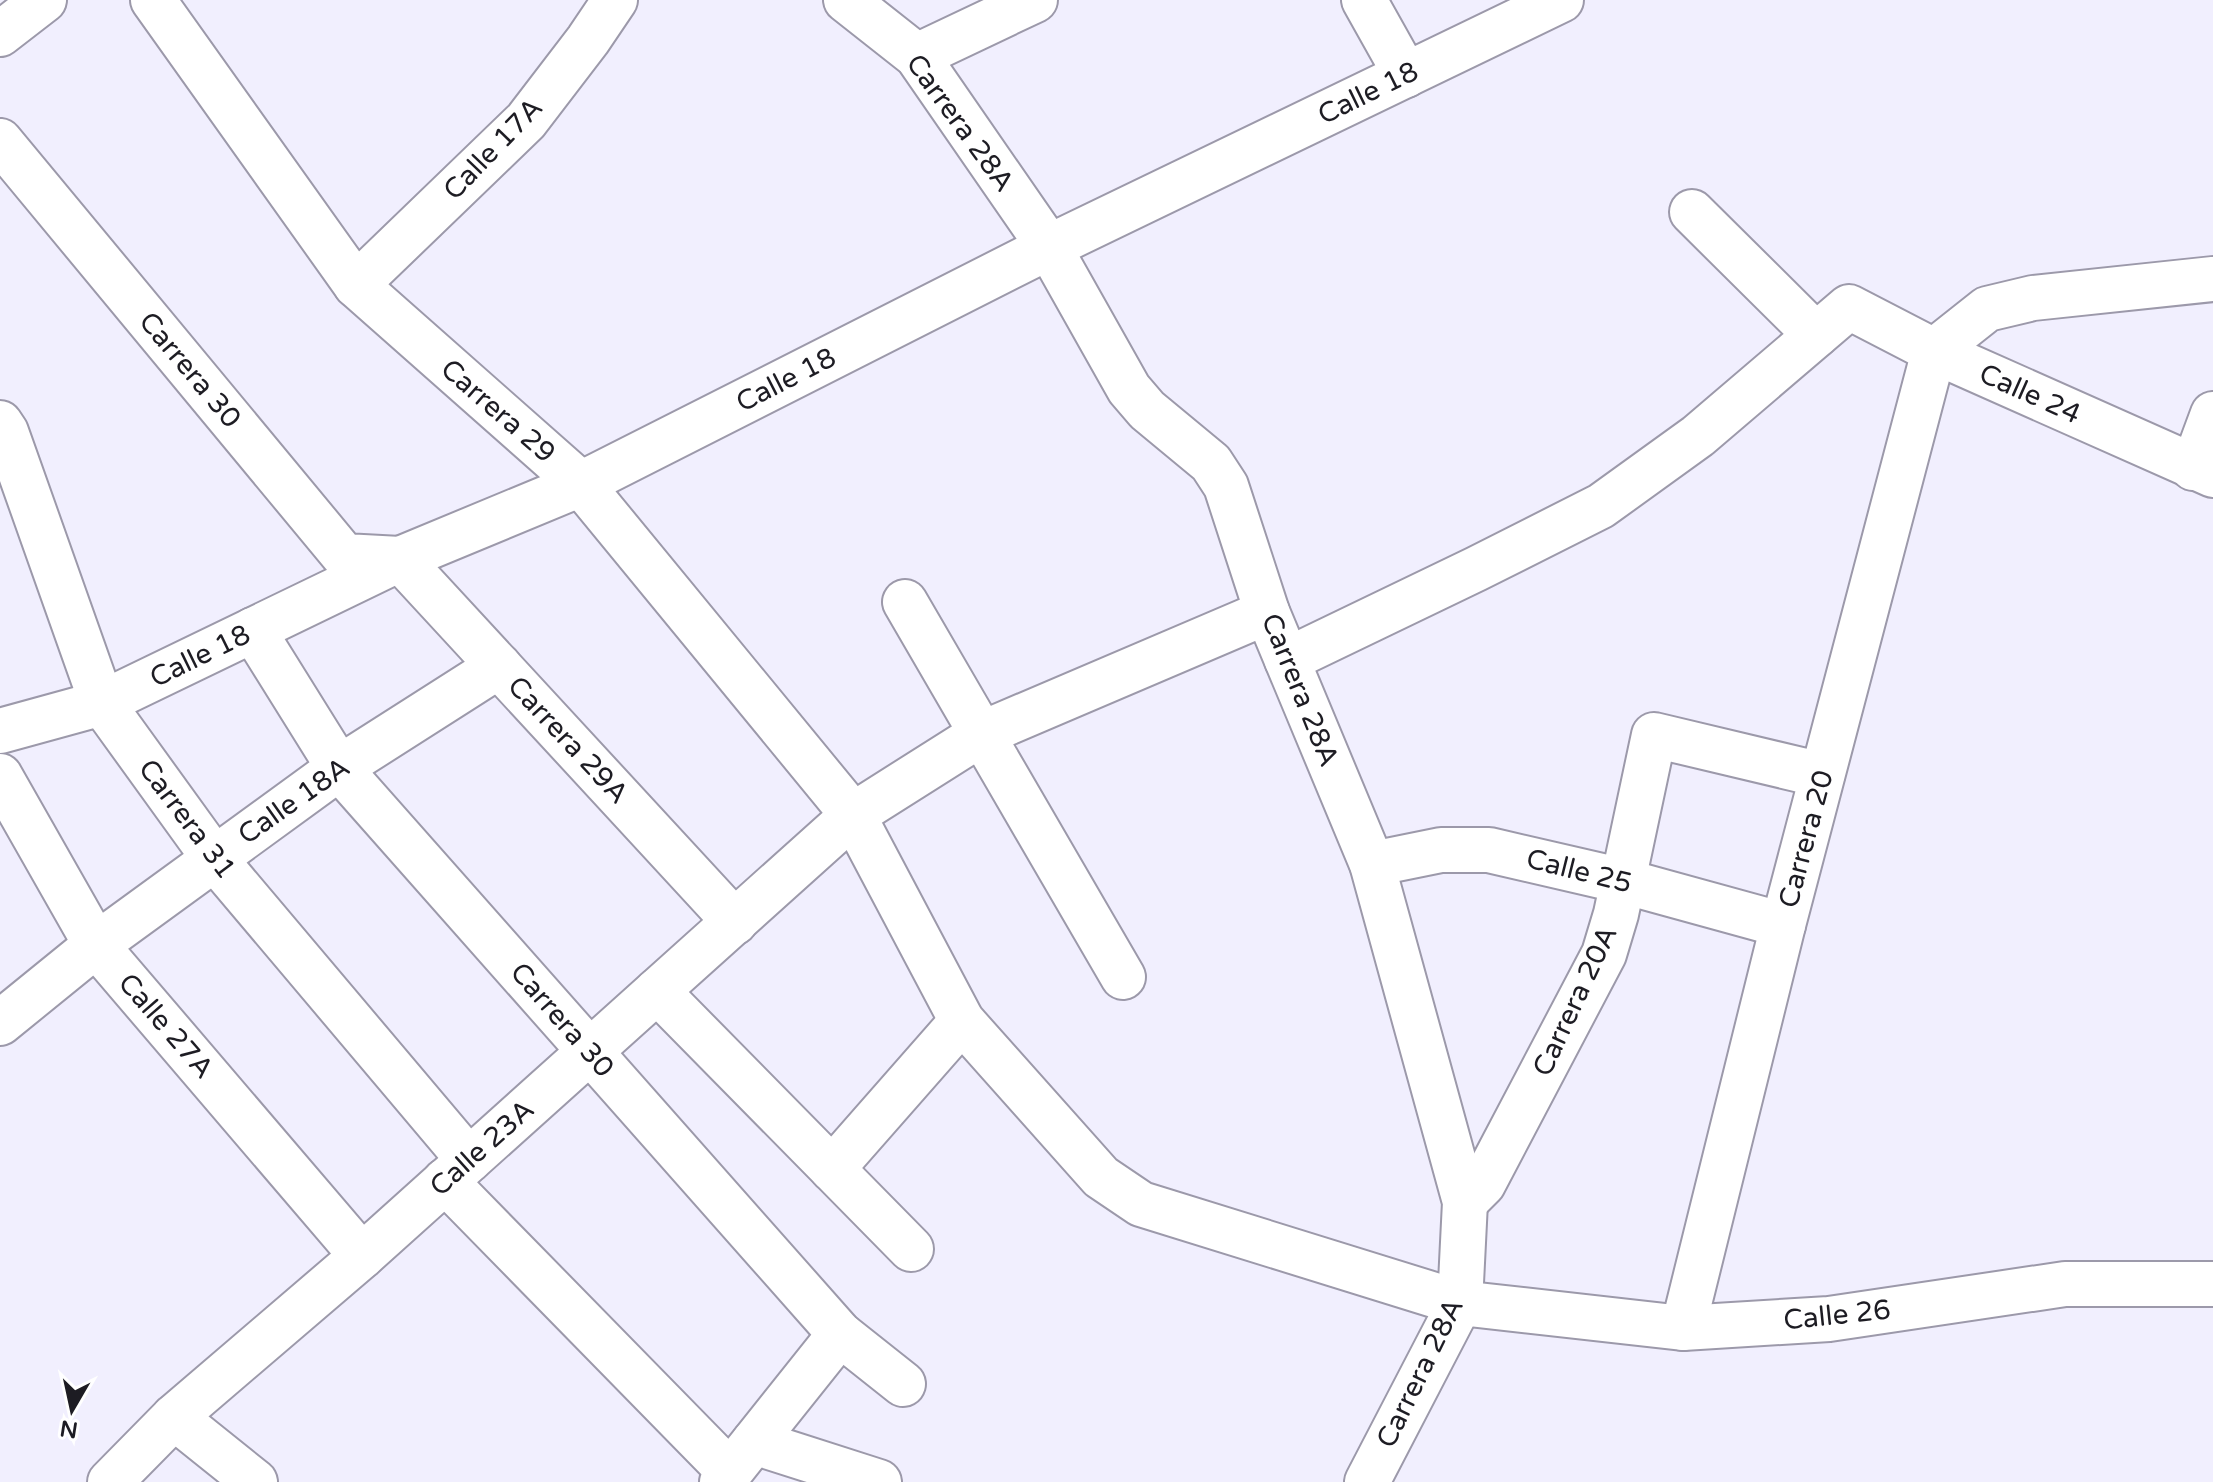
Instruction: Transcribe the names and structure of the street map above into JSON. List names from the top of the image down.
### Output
{
  "streets": {
    "street": [
      "Calle 18",
      "Carrera 28A",
      "Calle 17A",
      "Carrera 30",
      "Calle 24",
      "Carrera 29",
      "Carrera 29A",
      "Calle 18A",
      "Carrera 31",
      "Carrera 20",
      "Calle 25",
      "Carrera 20A",
      "Calle 27A",
      "Calle 23A",
      "Calle 26"
    ]
  },
  "crossings": [
    ["Calle 18", "Carrera 28A"],
    ["Calle 18", "Carrera 30"],
    ["Calle 18", "Carrera 29"],
    ["Calle 18", "Carrera 29A"],
    ["Calle 18", "Carrera 31"],
    ["Carrera 28A", "Calle 25"],
    ["Carrera 28A", "Carrera 20A"],
    ["Carrera 28A", "Calle 23A"],
    ["Carrera 28A", "Calle 26"],
    ["Calle 17A", "Carrera 29"],
    ["Carrera 30", "Carrera 29A"],
    ["Carrera 30", "Calle 18A"],
    ["Carrera 30", "Calle 23A"],
    ["Calle 24", "Carrera 20"],
    ["Carrera 29", "Calle 23A"],
    ["Carrera 29", "Calle 26"],
    ["Carrera 29A", "Calle 18A"],
    ["Carrera 29A", "Calle 23A"],
    ["Calle 18A", "Carrera 31"],
    ["Calle 18A", "Calle 27A"],
    ["Carrera 31", "Calle 23A"],
    ["Carrera 20", "Calle 25"],
    ["Carrera 20", "Carrera 20A"],
    ["Carrera 20", "Calle 26"],
    ["Calle 25", "Carrera 20A"],
    ["Calle 27A", "Calle 23A"]
  ],
  "north": "bottom"
}
